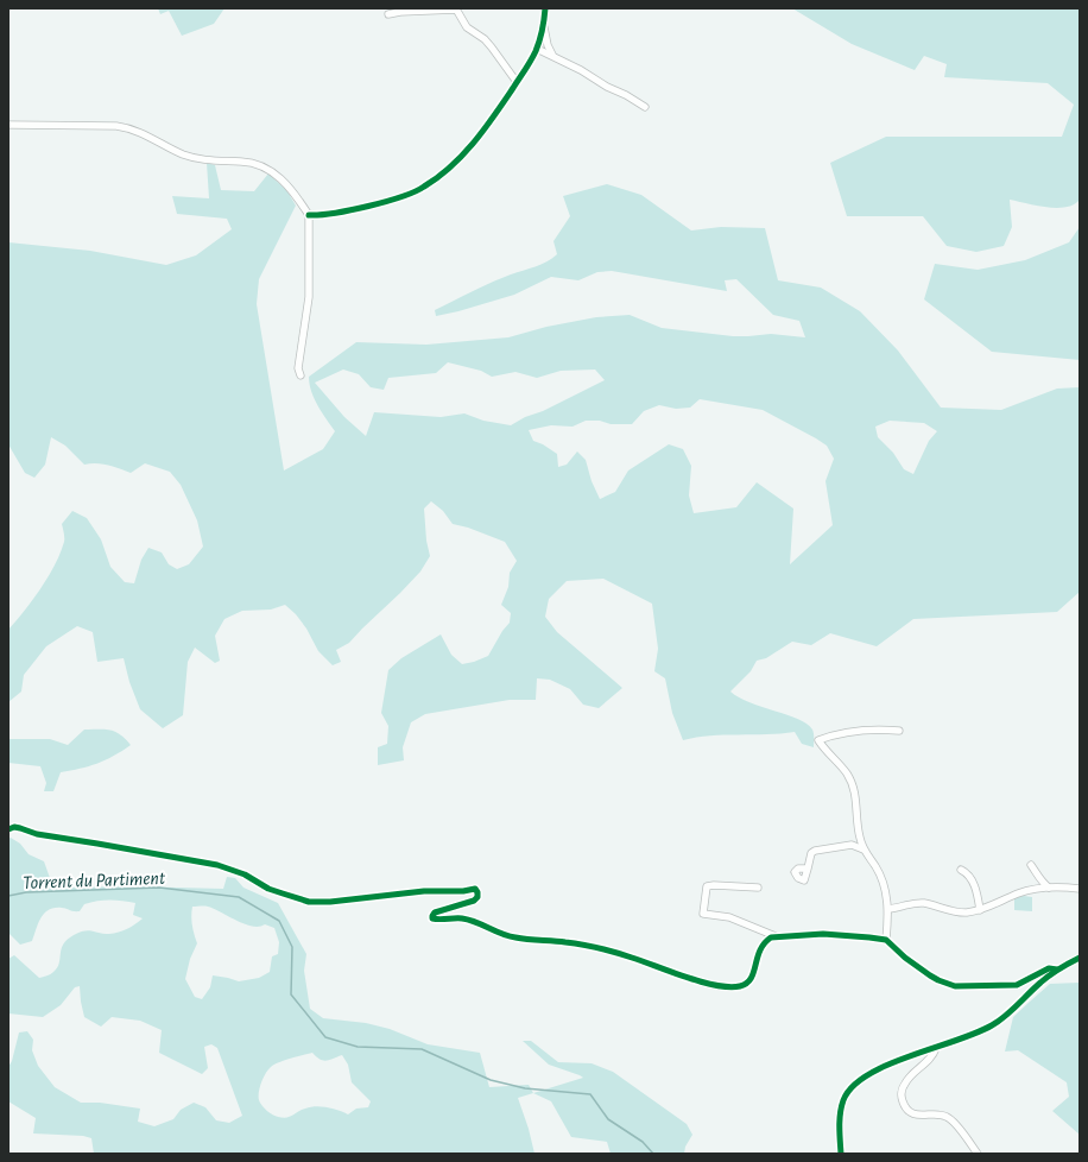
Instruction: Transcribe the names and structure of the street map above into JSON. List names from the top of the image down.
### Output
{
  "water": ["Torrent du Partiment"]
}
